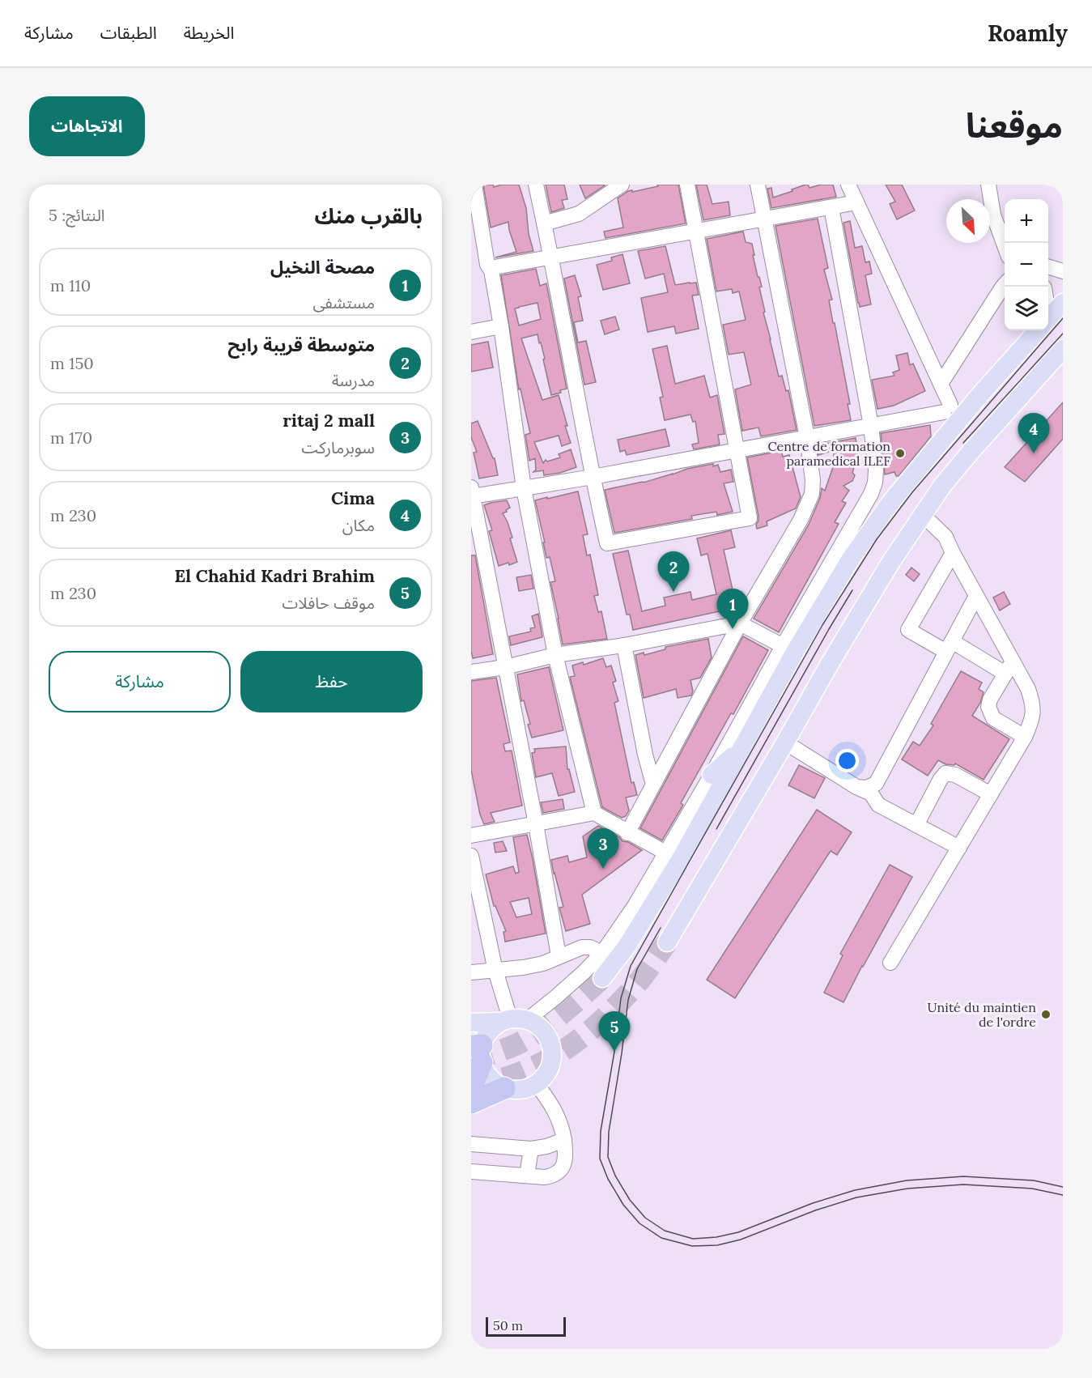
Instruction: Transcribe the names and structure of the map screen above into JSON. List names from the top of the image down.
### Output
{
  "places": ["Centre de formation paramedical ILEF", "Unité du maintien de l'ordre"],
  "scale_bar": "50 m",
  "north": "bottom right",
  "page": {
    "header": "Roamly",
    "nav": ["الخريطة", "الطبقات", "مشاركة"],
    "title": "موقعنا",
    "buttons": [
      "الاتجاهات",
      ["حفظ", "مشاركة"]
    ],
    "heading": ["بالقرب منك", "النتائج: 5"],
    "map_buttons": ["+", "−"],
    "list": [
      {
        "mark": "1",
        "name": "مصحة النخيل",
        "note": "مستشفى",
        "value": "110 m"
      },
      {
        "mark": "2",
        "name": "متوسطة قريبة رابح",
        "note": "مدرسة",
        "value": "150 m"
      },
      {
        "mark": "3",
        "name": "ritaj 2 mall",
        "note": "سوبرماركت",
        "value": "170 m"
      },
      {
        "mark": "4",
        "name": "Cima",
        "note": "مكان",
        "value": "230 m"
      },
      {
        "mark": "5",
        "name": "El Chahid Kadri Brahim",
        "note": "موقف حافلات",
        "value": "230 m"
      }
    ],
    "pins": [
      "4",
      "2",
      "1",
      "3",
      "5"
    ],
    "scale": "50 m"
  }
}
